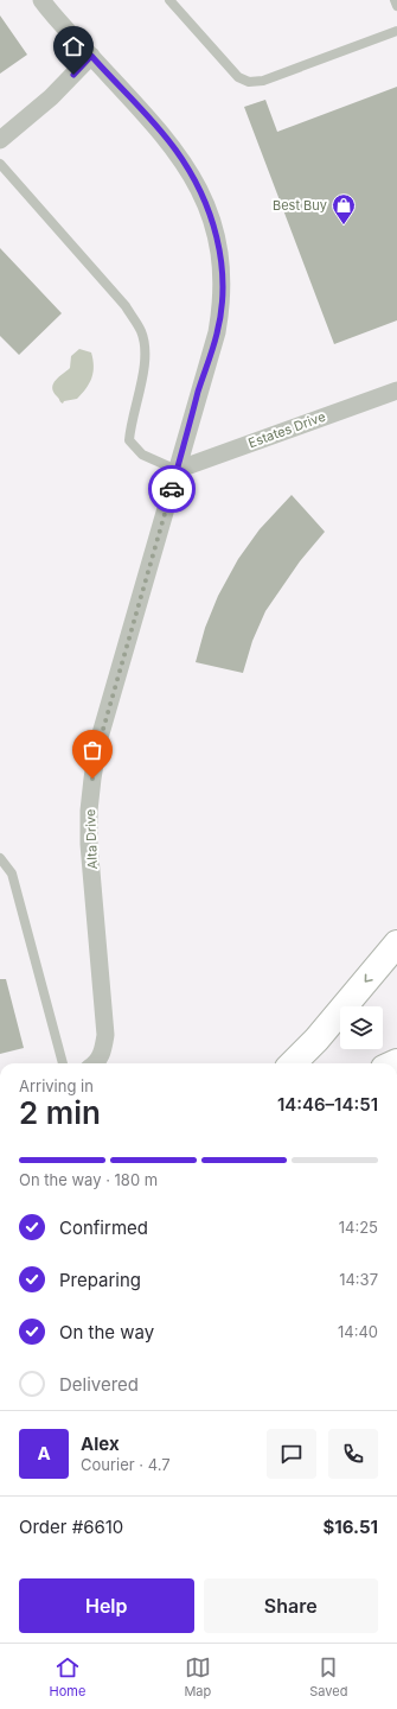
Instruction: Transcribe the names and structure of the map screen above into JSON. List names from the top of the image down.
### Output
{
  "streets": {
    "street": ["Estates Drive", "Alta Drive"]
  },
  "crossings": [
    ["Estates Drive", "Alta Drive"]
  ],
  "places": {
    "shop": ["Best Buy"]
  },
  "page": {
    "heading": ["2 min", "Arriving in", "14:46–14:51"],
    "panel": [
      "Alex",
      "Courier · 4.7",
      "Order #6610",
      "$16.51"
    ],
    "bar": "On the way · 180 m",
    "list": [
      ["Confirmed", "14:25"],
      ["Preparing", "14:37"],
      ["On the way", "14:40"],
      "Delivered"
    ],
    "round": "A",
    "buttons": ["Help", "Share"],
    "tabs": ["Home", "Map", "Saved"]
  }
}
